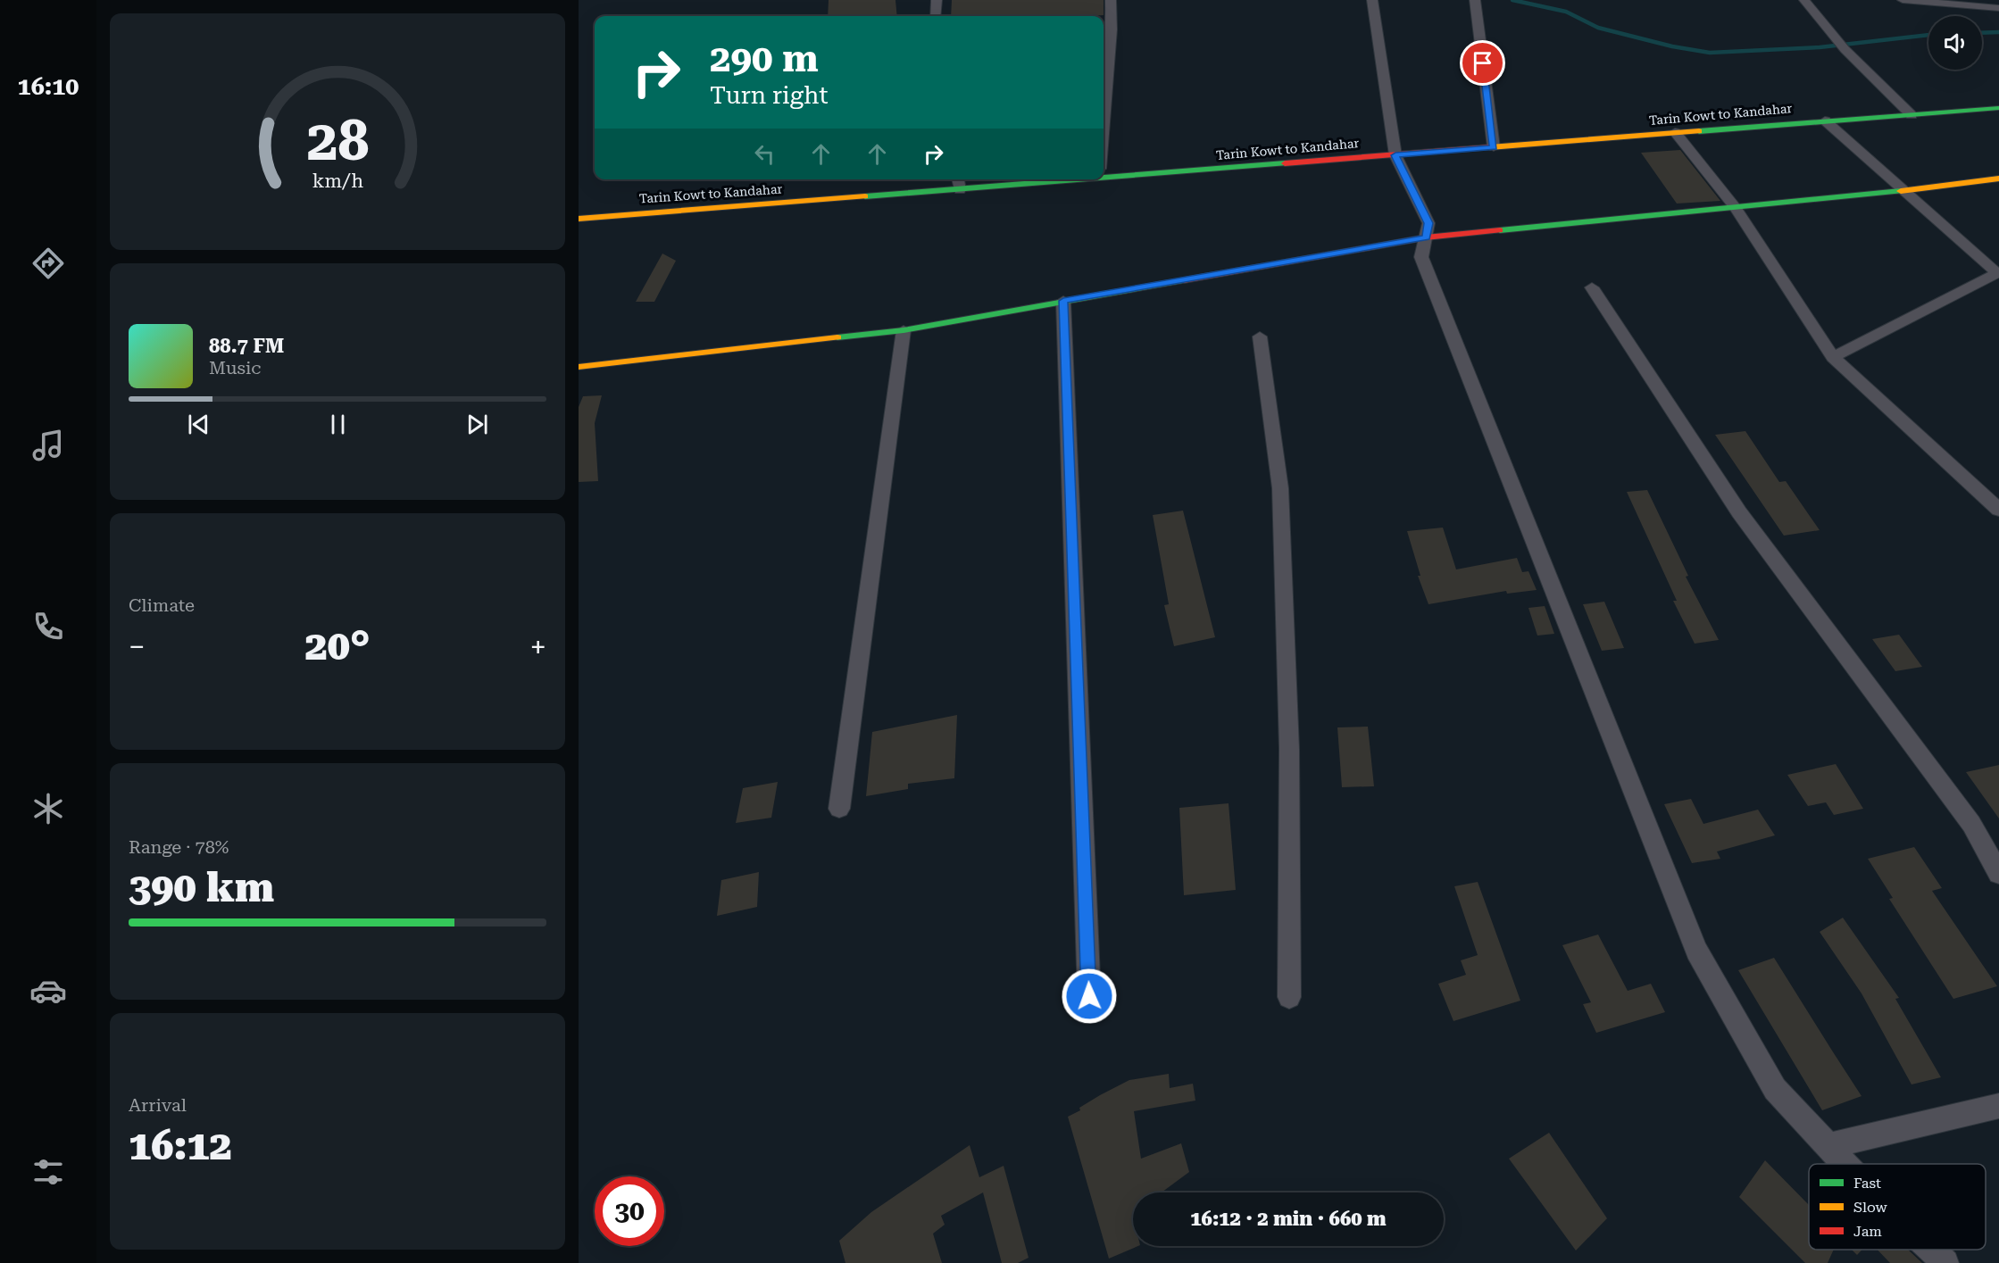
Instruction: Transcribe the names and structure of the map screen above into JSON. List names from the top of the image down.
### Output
{
  "streets": {
    "main road": ["Tarin Kowt to Kandahar"]
  },
  "legend": ["Fast", "Slow", "Jam"],
  "page": {
    "tabs": "16:10",
    "turn": ["290 m", "Turn right"],
    "song": ["88.7 FM", "Music"],
    "tile": [
      "Climate",
      ["Range · 78%", "390 km"],
      ["Arrival", "16:12"]
    ],
    "heat": ["−", "20°", "+"],
    "limit": "30",
    "trip": "16:12 · 2 min · 660 m",
    "gauge": ["28", "km/h"]
  }
}
